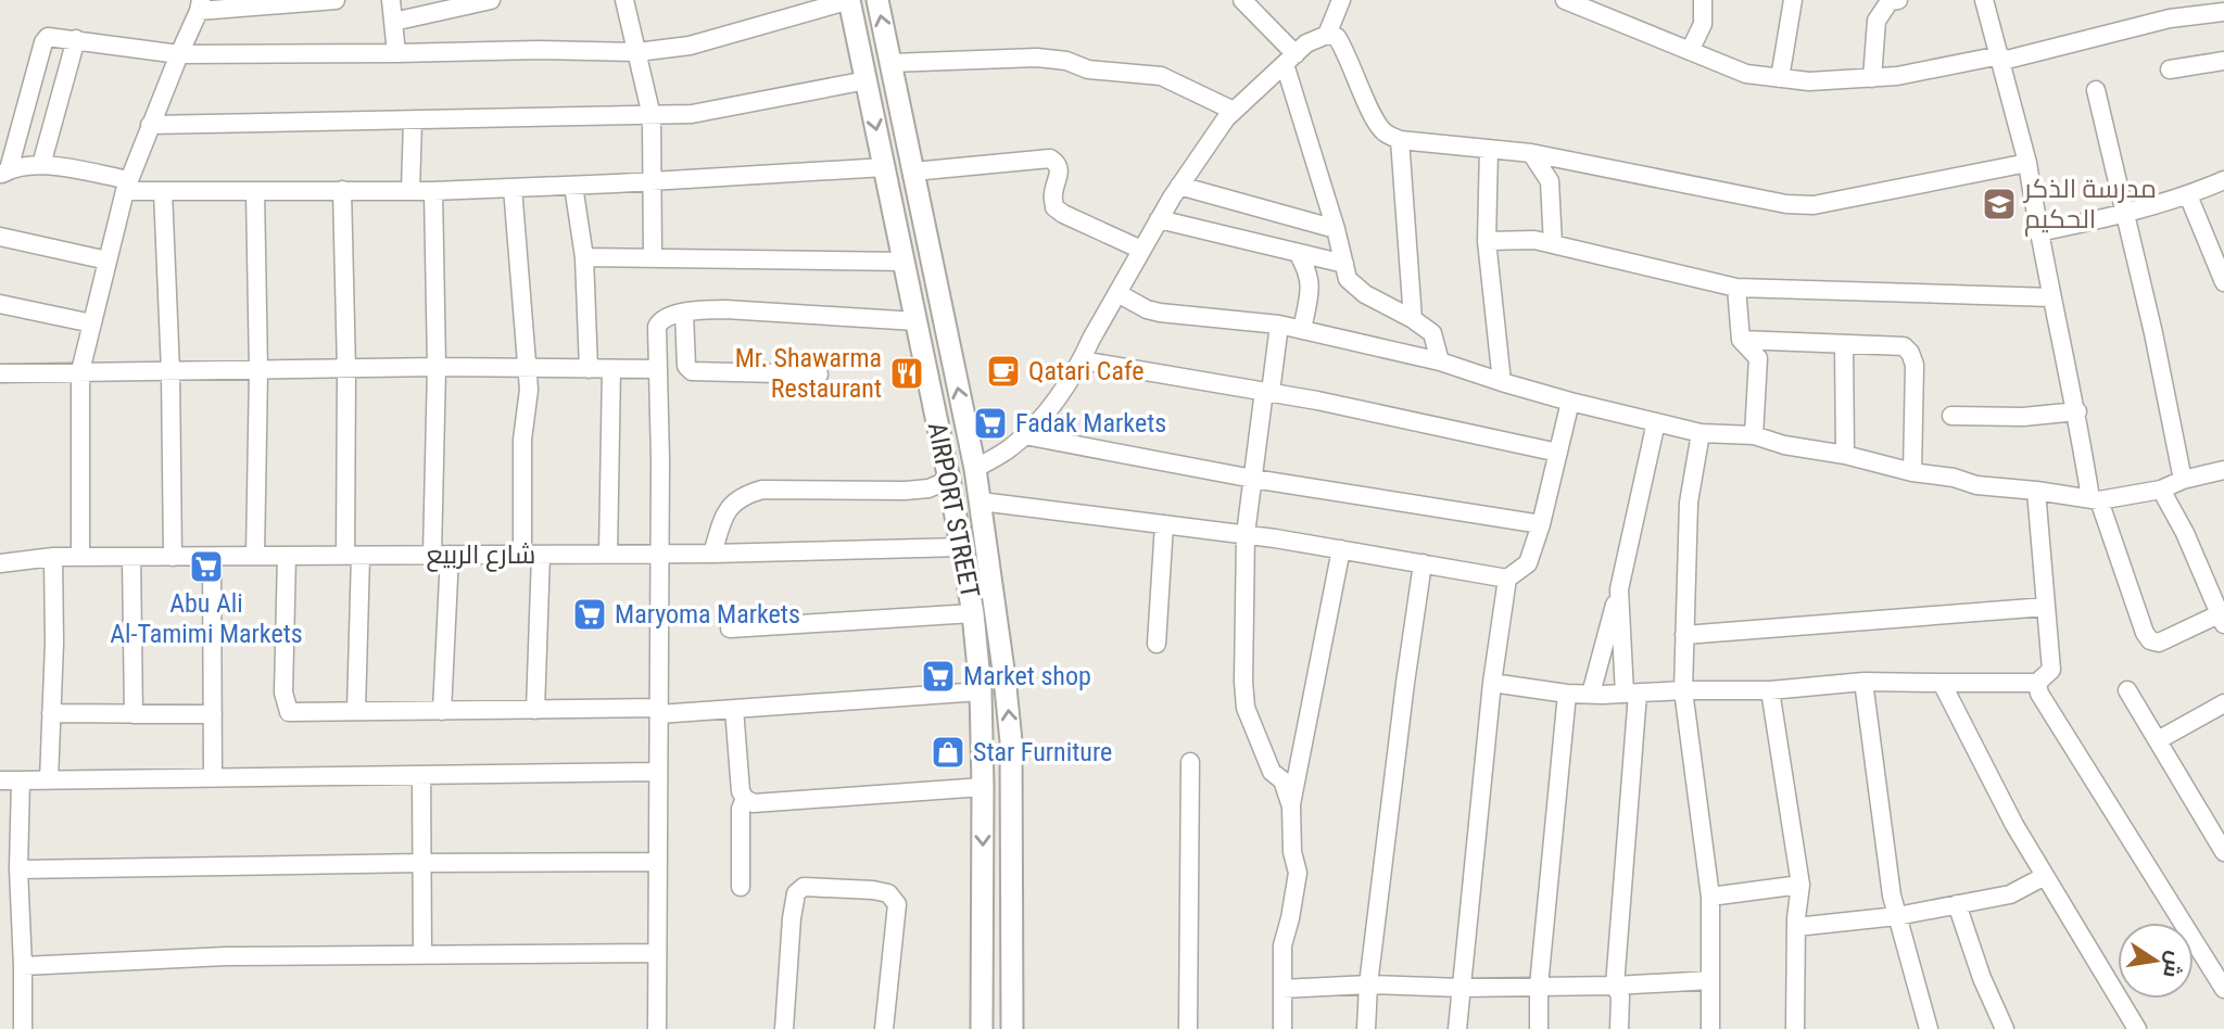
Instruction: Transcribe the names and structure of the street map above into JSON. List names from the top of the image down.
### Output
{
  "streets": {
    "main road": ["AIRPORT STREET"],
    "street": ["شارع الربيع"]
  },
  "crossings": [
    ["AIRPORT STREET", "شارع الربيع"]
  ],
  "places": {
    "school or university": ["مدرسة الذكر الحكيم"],
    "cafe": ["Qatari Cafe"],
    "restaurant": ["Mr. Shawarma Restaurant"],
    "supermarket": [
      "Fadak Markets",
      "Abu Ali Al-Tamimi Markets",
      "Maryoma Markets",
      "Market shop"
    ],
    "shop": ["Star Furniture"]
  },
  "north": "right"
}
